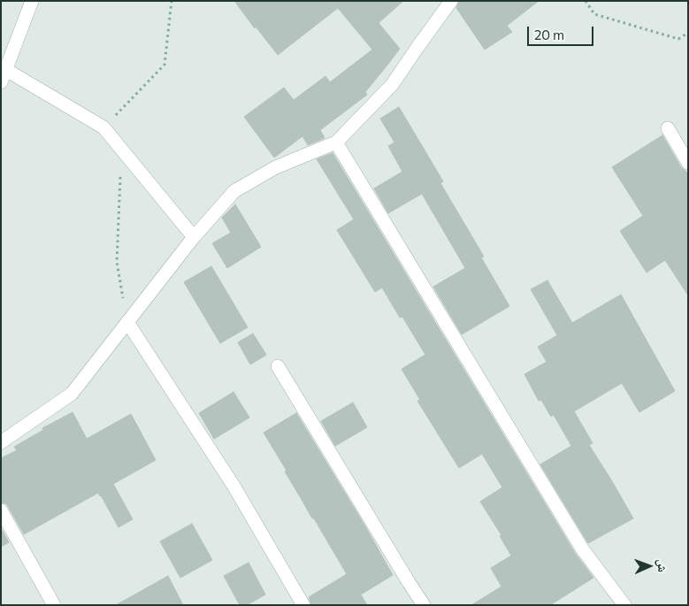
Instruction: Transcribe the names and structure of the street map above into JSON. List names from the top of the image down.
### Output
{
  "scale_bar": "20 m",
  "north": "right"
}
